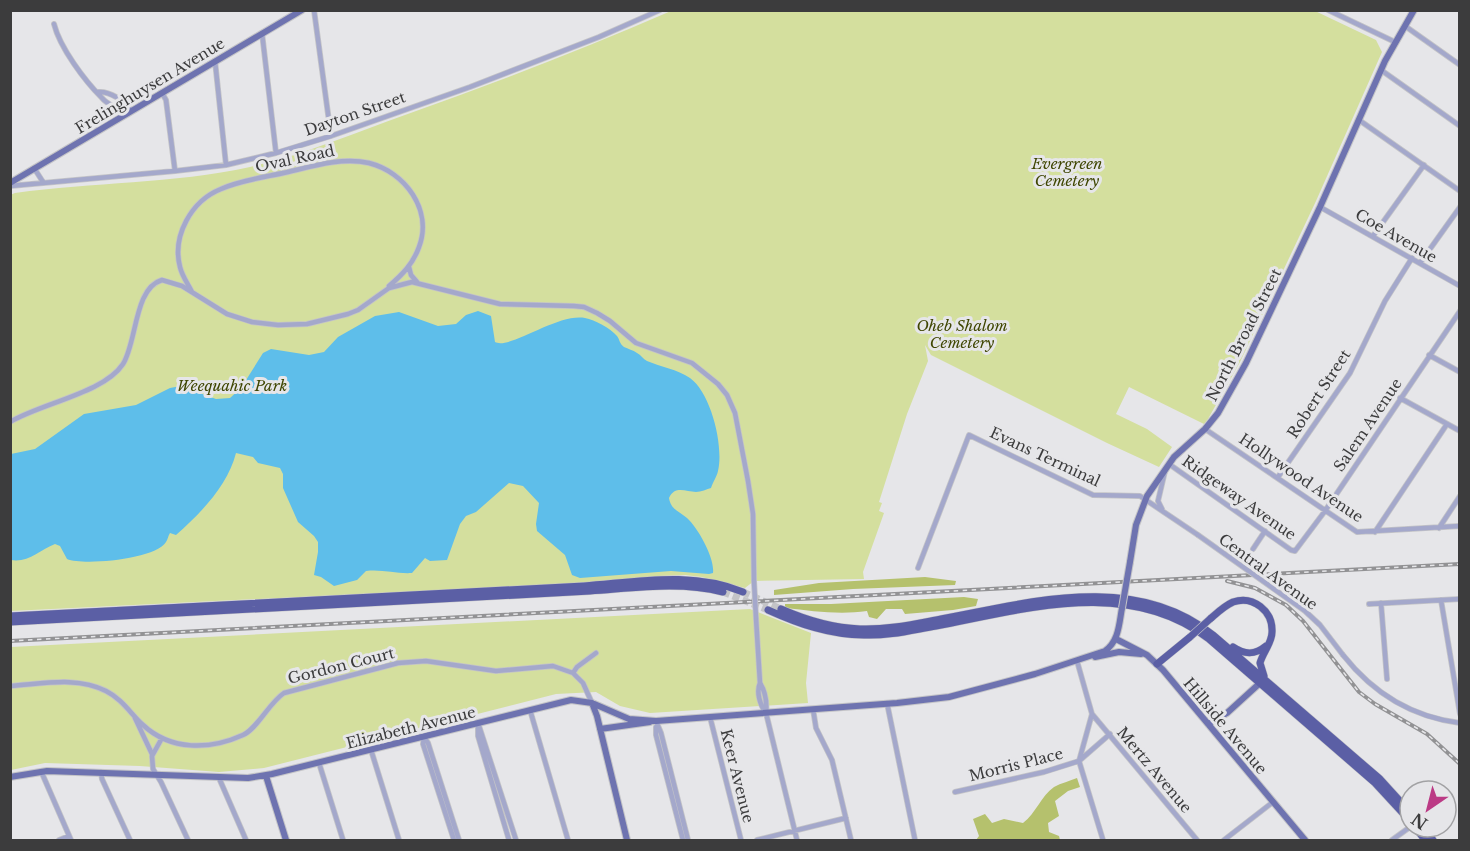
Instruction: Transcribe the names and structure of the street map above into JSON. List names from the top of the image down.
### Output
{
  "streets": {
    "main road": [
      "Frelinghuysen Avenue",
      "North Broad Street",
      "Hillside Avenue",
      "Elizabeth Avenue"
    ],
    "street": [
      "Dayton Street",
      "Oval Road",
      "Coe Avenue",
      "Robert Street",
      "Salem Avenue",
      "Evans Terminal",
      "Hollywood Avenue",
      "Ridgeway Avenue",
      "Central Avenue",
      "Gordon Court",
      "Morris Place",
      "Mertz Avenue",
      "Keer Avenue"
    ]
  },
  "crossings": [
    ["Frelinghuysen Avenue", "Dayton Street"],
    ["Coe Avenue", "North Broad Street"],
    ["Coe Avenue", "Robert Street"],
    ["North Broad Street", "Evans Terminal"],
    ["North Broad Street", "Hollywood Avenue"],
    ["North Broad Street", "Ridgeway Avenue"],
    ["North Broad Street", "Central Avenue"],
    ["North Broad Street", "Hillside Avenue"],
    ["Robert Street", "Hollywood Avenue"],
    ["Salem Avenue", "Hollywood Avenue"],
    ["Salem Avenue", "Ridgeway Avenue"],
    ["Evans Terminal", "Central Avenue"],
    ["Elizabeth Avenue", "Keer Avenue"],
    ["Morris Place", "Mertz Avenue"]
  ],
  "parks": ["Evergreen Cemetery", "Oheb Shalom Cemetery", "Weequahic Park"],
  "north": "bottom left"
}
